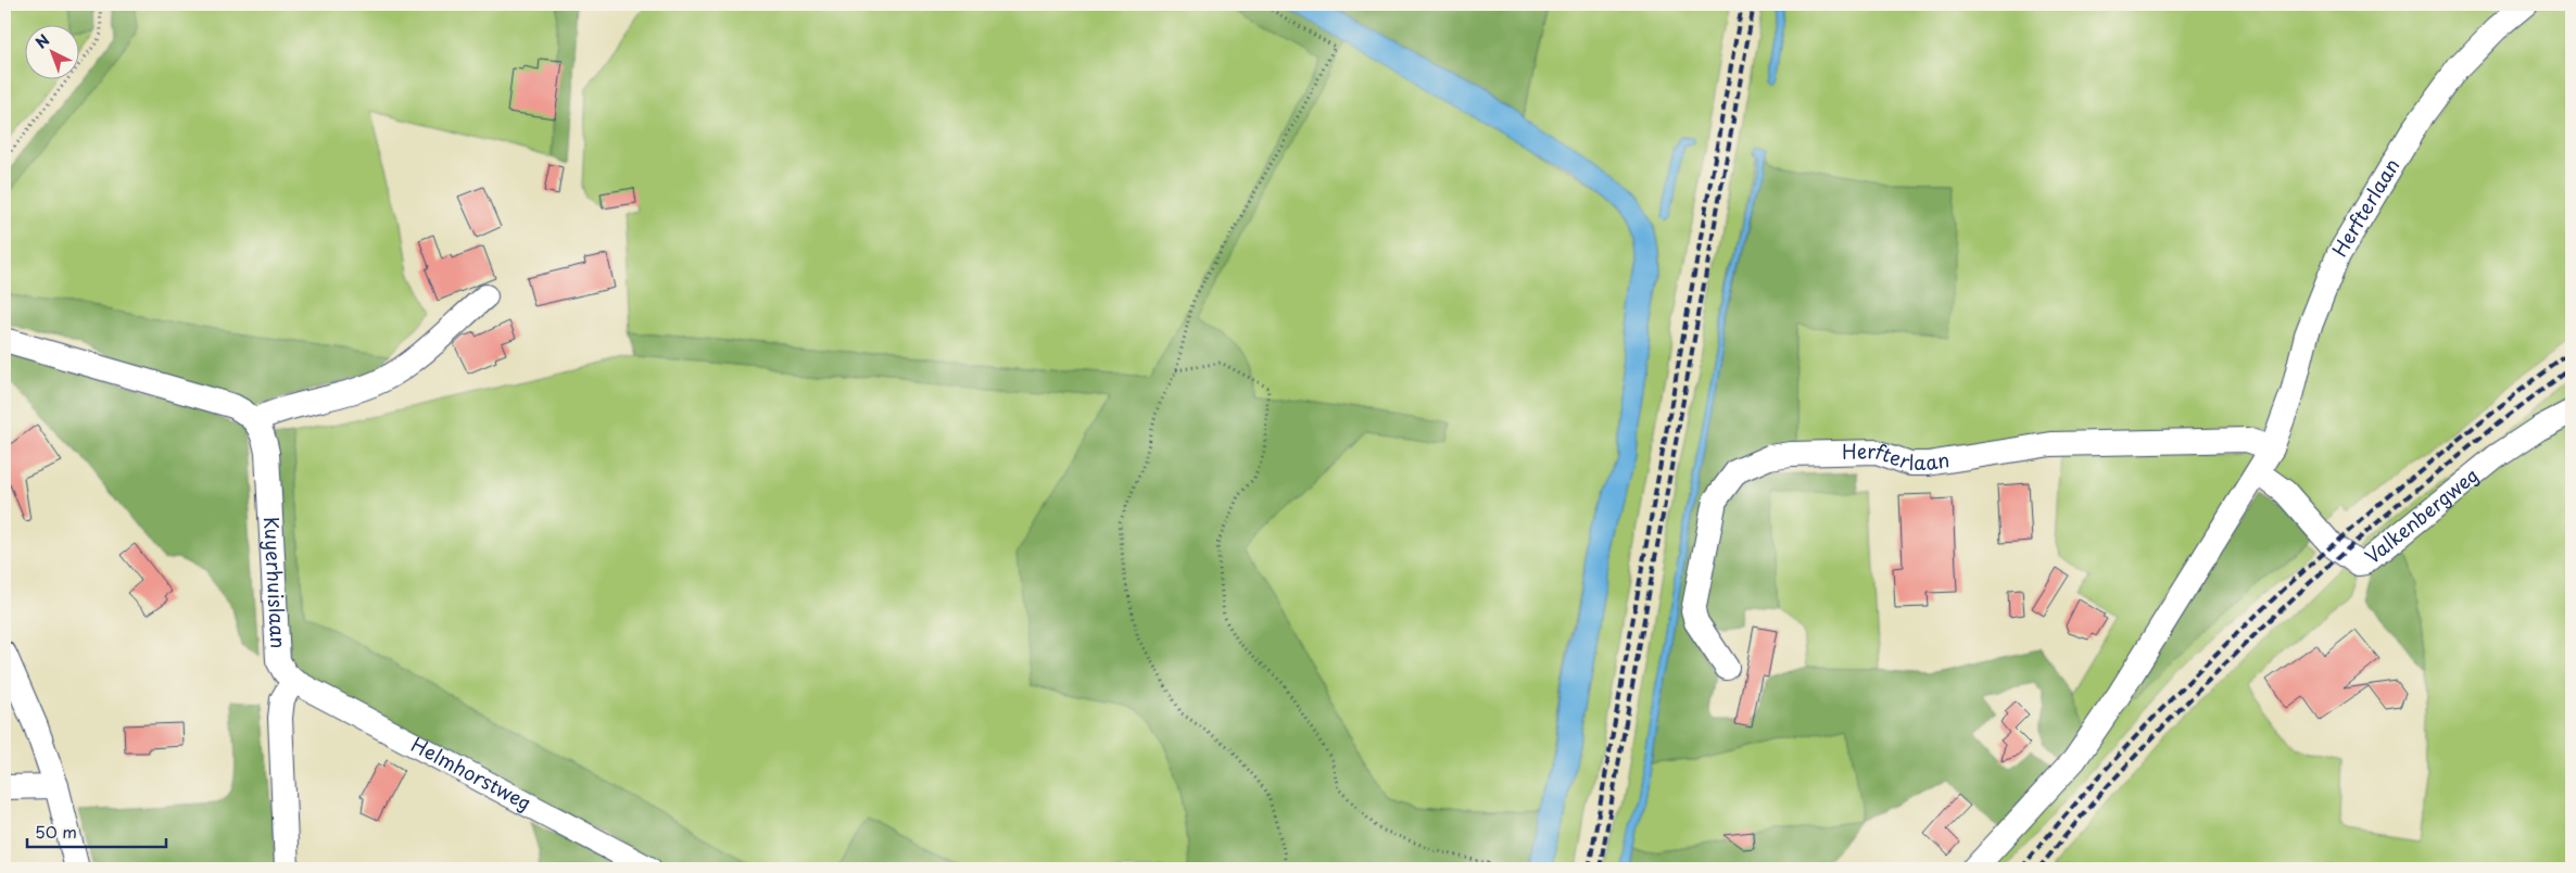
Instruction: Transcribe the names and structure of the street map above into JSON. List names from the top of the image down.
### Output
{
  "streets": {
    "street": [
      "Herfterlaan",
      "Valkenbergweg",
      "Kuyerhuislaan",
      "Helmhorstweg"
    ]
  },
  "crossings": [
    ["Herfterlaan", "Valkenbergweg"],
    ["Kuyerhuislaan", "Helmhorstweg"]
  ],
  "scale_bar": "50 m",
  "north": "top left"
}
